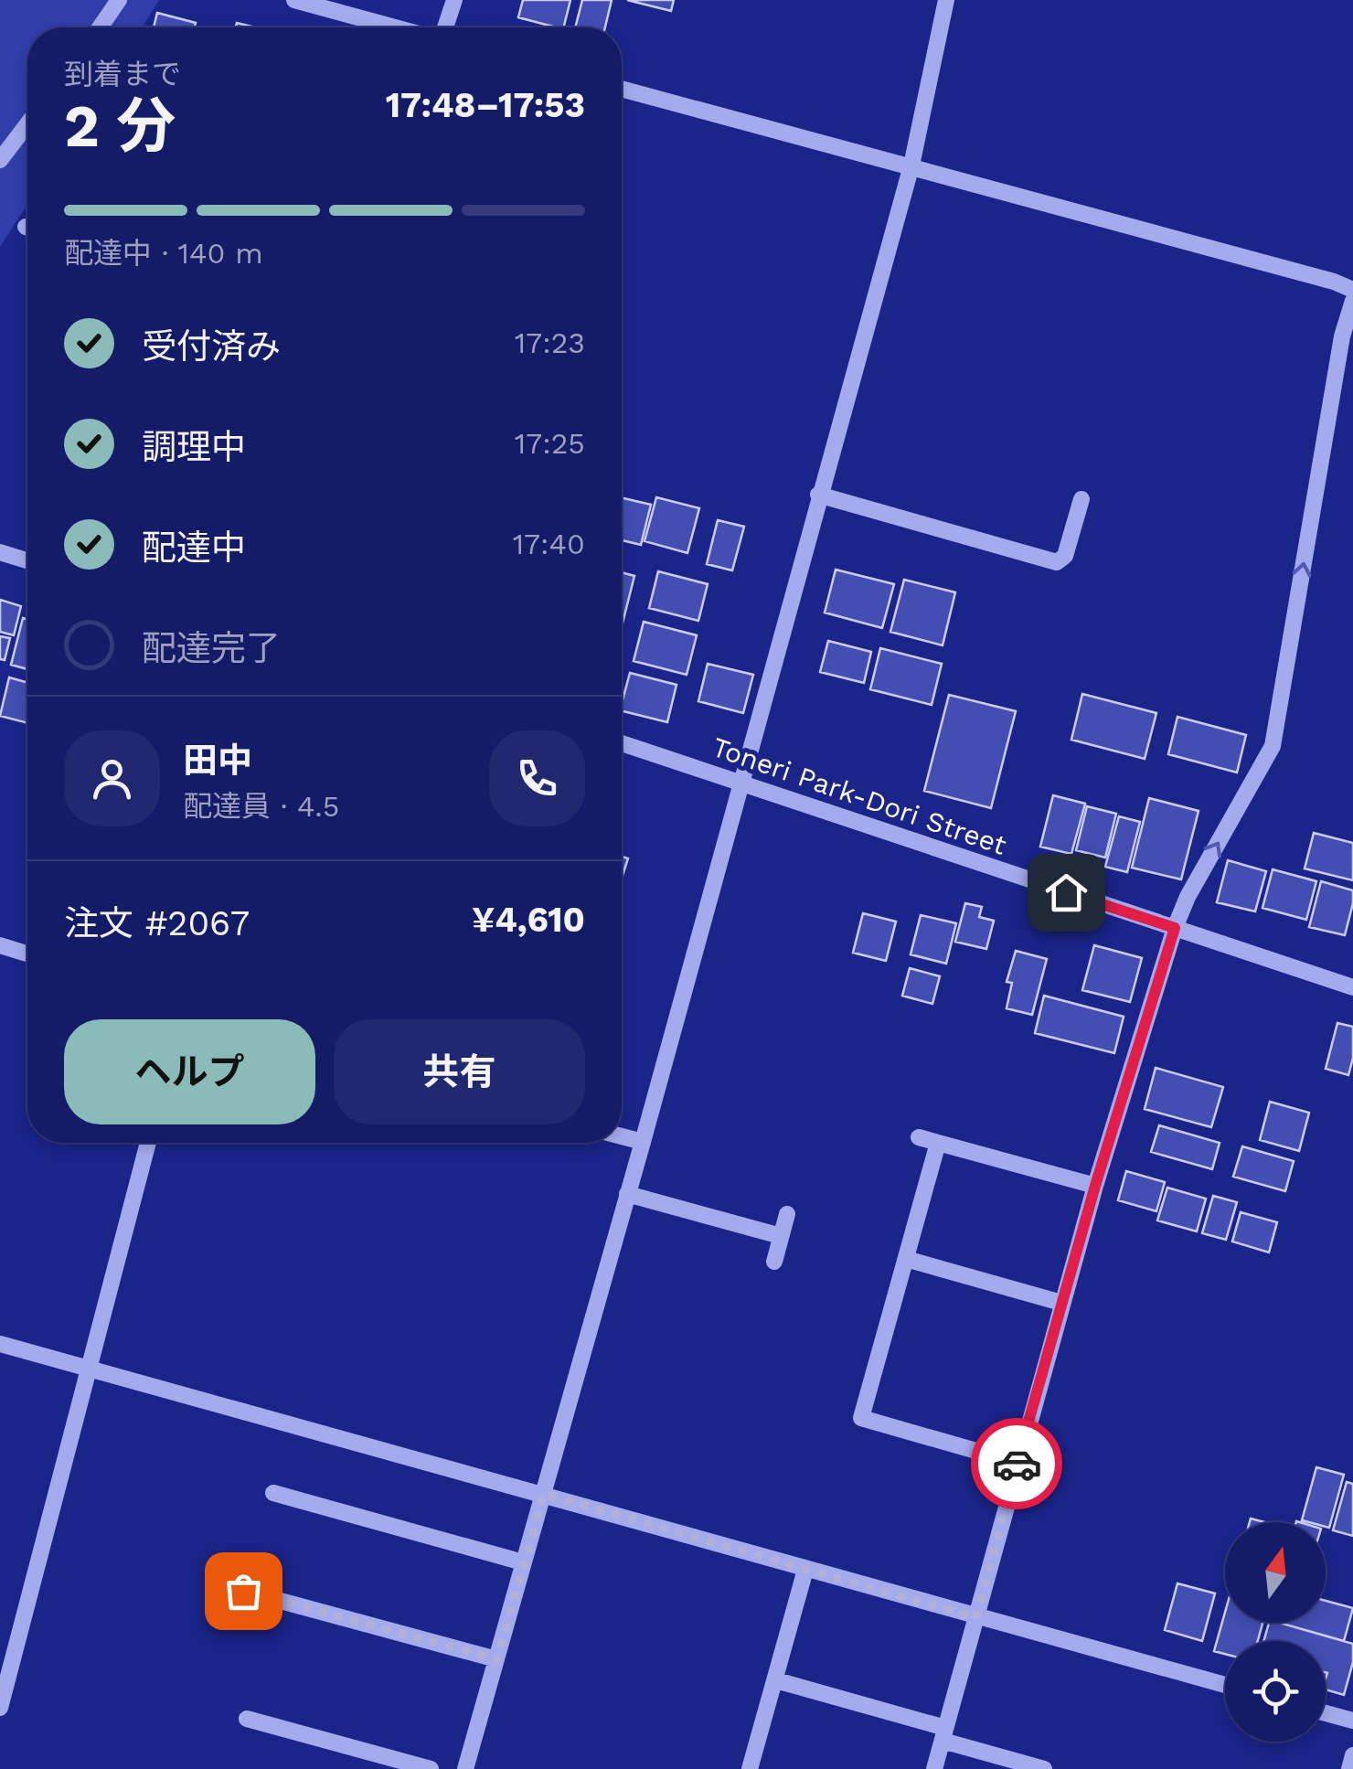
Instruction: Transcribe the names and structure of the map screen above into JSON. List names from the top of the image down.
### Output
{
  "streets": {
    "street": ["Toneri Park-Dori Street"]
  },
  "north": "top",
  "page": {
    "heading": ["2 分", "到着まで", "17:48–17:53"],
    "panel": [
      "田中",
      "配達員 · 4.5",
      "注文 #2067",
      "¥4,610"
    ],
    "bar": "配達中 · 140 m",
    "list": [
      ["受付済み", "17:23"],
      ["調理中", "17:25"],
      ["配達中", "17:40"],
      "配達完了"
    ],
    "buttons": ["ヘルプ", "共有"]
  }
}
